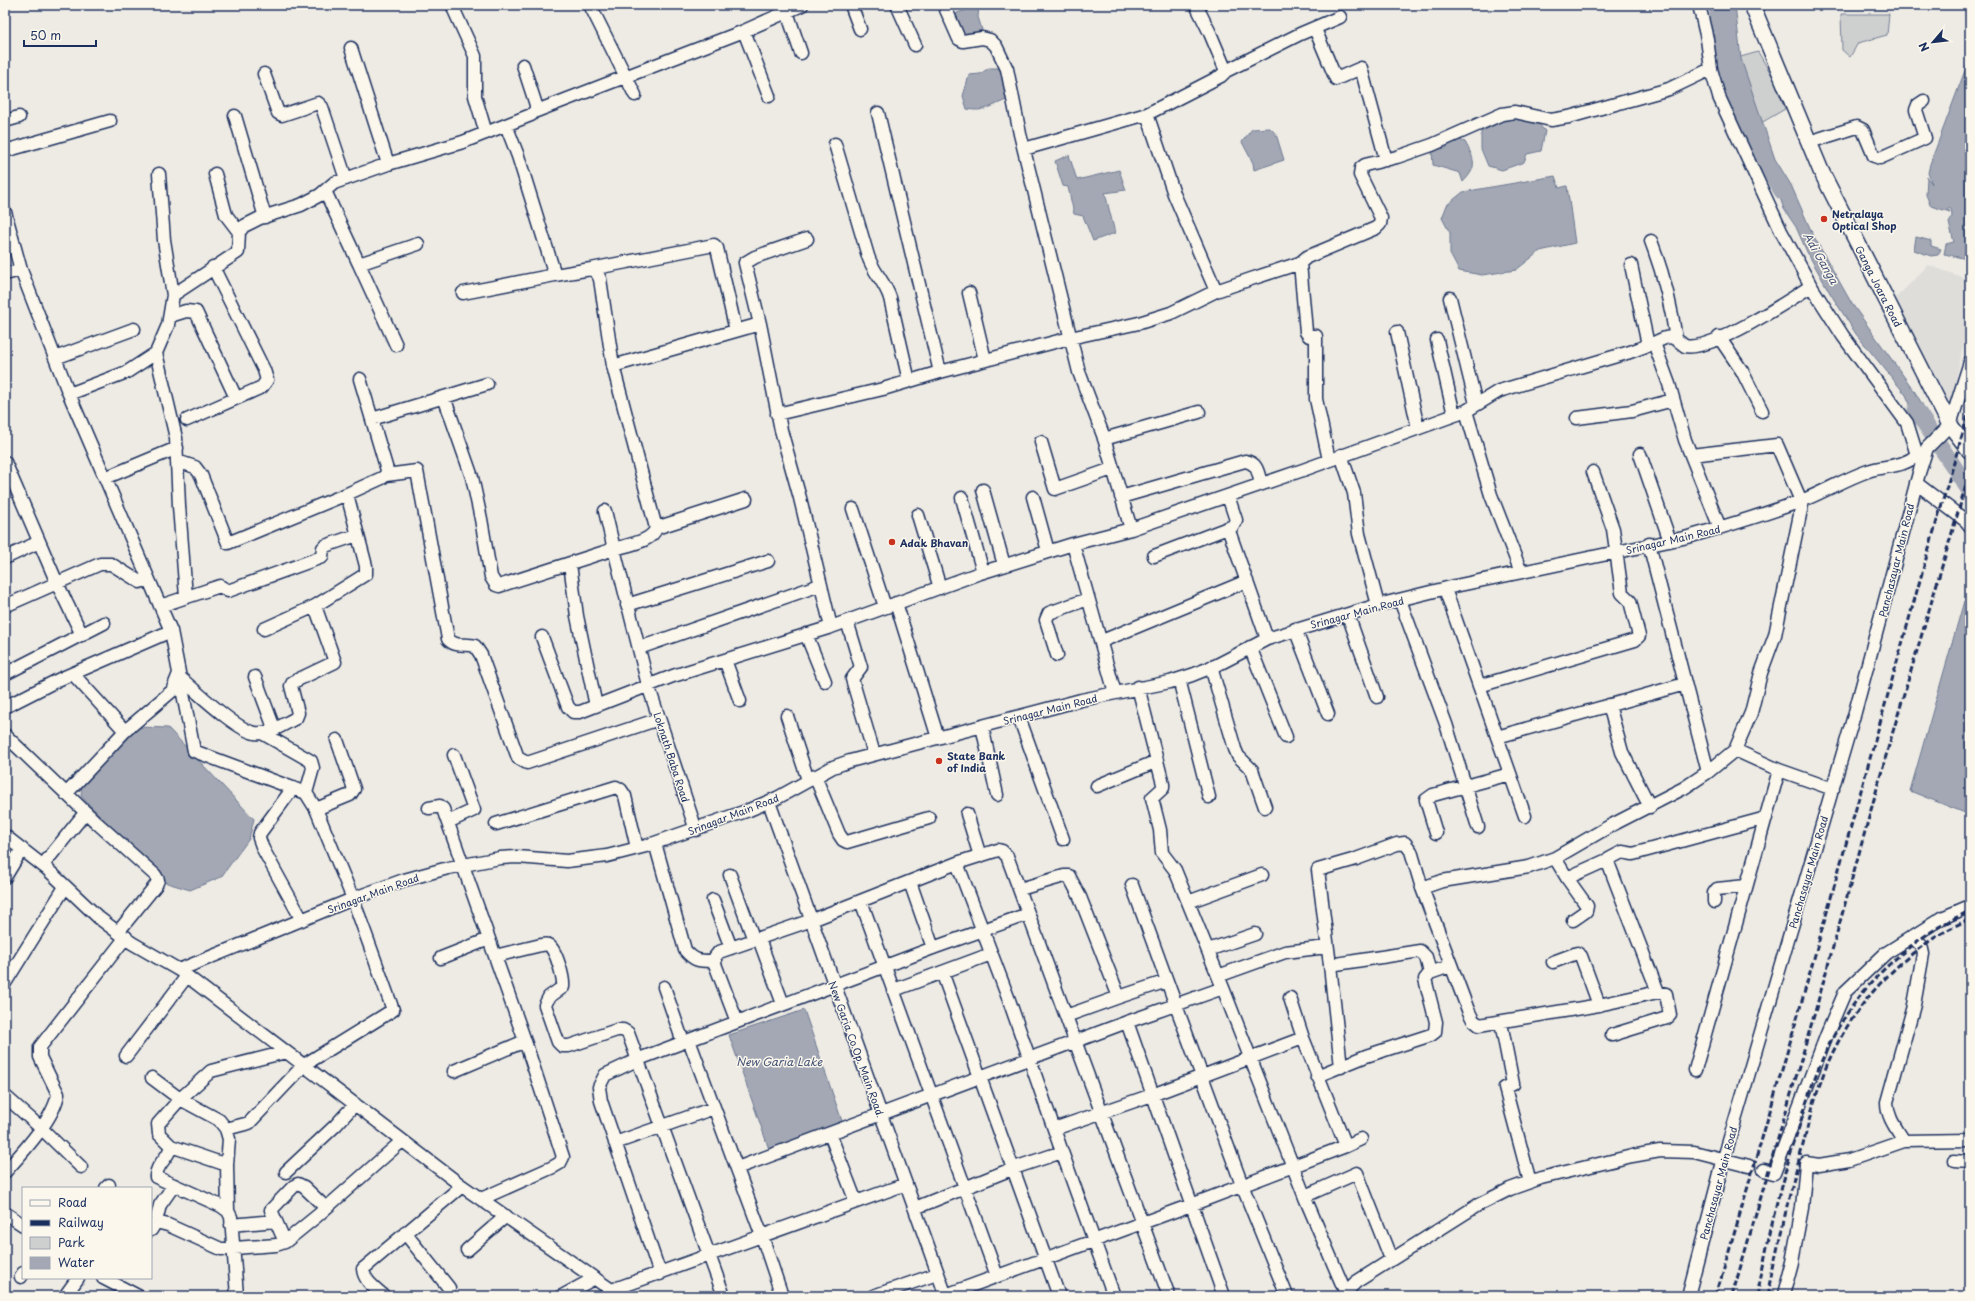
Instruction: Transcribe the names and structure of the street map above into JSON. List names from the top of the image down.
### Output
{
  "streets": {
    "main road": ["Ganga Joara Road"],
    "street": [
      "Srinagar Main Road",
      "Panchasayar Main Road",
      "Loknath Baba Road",
      "New Garia Co.Op. Main Road."
    ]
  },
  "crossings": [
    ["Ganga Joara Road", "Panchasayar Main Road"],
    ["Srinagar Main Road", "Panchasayar Main Road"],
    ["Srinagar Main Road", "Loknath Baba Road"],
    ["Srinagar Main Road", "New Garia Co.Op. Main Road."]
  ],
  "water": ["Adi Ganga", "New Garia Lake"],
  "places": ["Netralaya Optical Shop", "Adak Bhavan", "State Bank of India"],
  "legend": [
    "Road",
    "Railway",
    "Park",
    "Water"
  ],
  "scale_bar": "50 m",
  "north": "bottom left"
}
